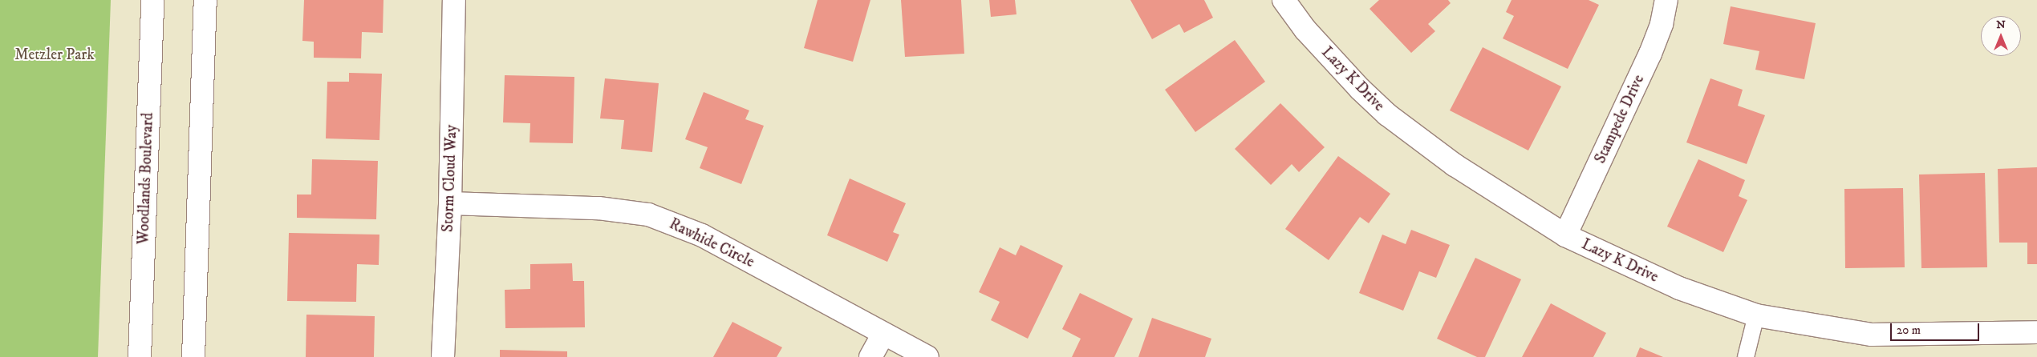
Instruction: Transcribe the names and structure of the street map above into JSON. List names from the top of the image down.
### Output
{
  "streets": {
    "street": [
      "Lazy K Drive",
      "Stampede Drive",
      "Woodlands Boulevard",
      "Storm Cloud Way",
      "Rawhide Circle"
    ]
  },
  "crossings": [
    ["Lazy K Drive", "Stampede Drive"],
    ["Storm Cloud Way", "Rawhide Circle"]
  ],
  "parks": ["Metzler Park"],
  "scale_bar": "20 m",
  "north": "top"
}
